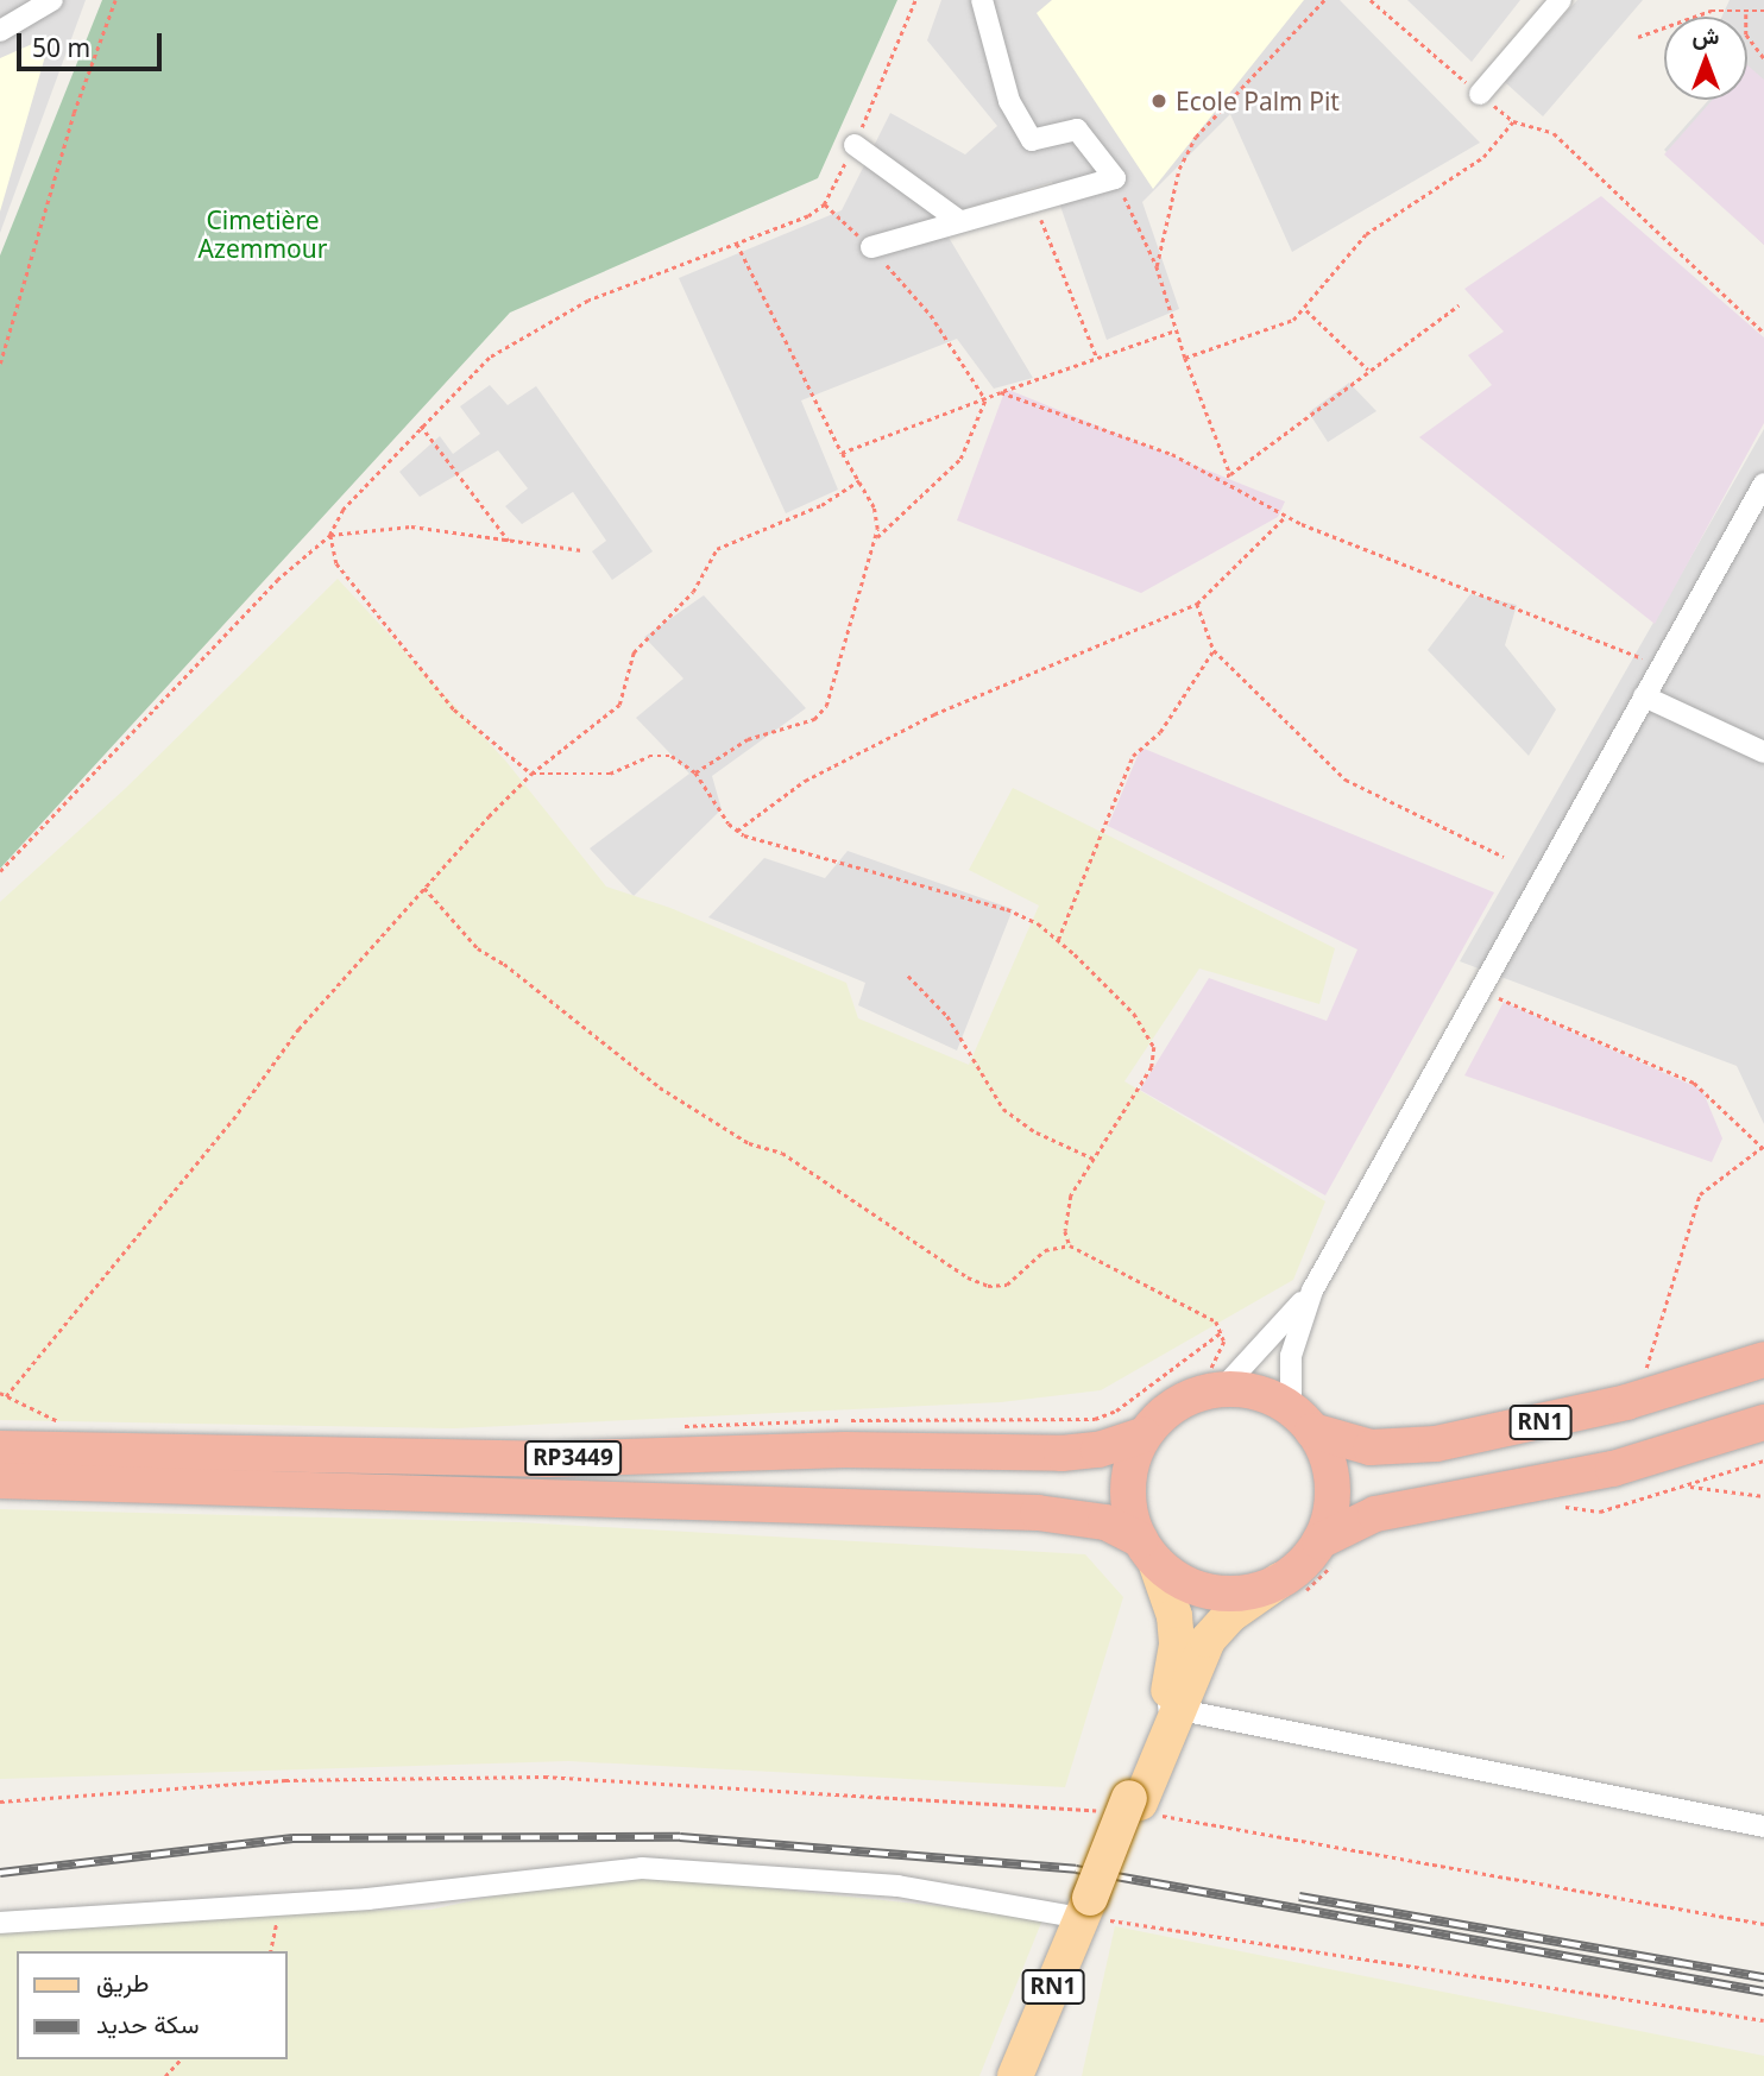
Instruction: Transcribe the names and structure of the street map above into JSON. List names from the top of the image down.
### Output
{
  "streets": {
    "highway": ["RN1", "RP3449"]
  },
  "crossings": [
    ["RN1", "RP3449"]
  ],
  "parks": ["Cimetière Azemmour"],
  "places": ["Ecole Palm Pit"],
  "legend": ["طريق", "سكة حديد"],
  "scale_bar": "50 m",
  "north": "top"
}
